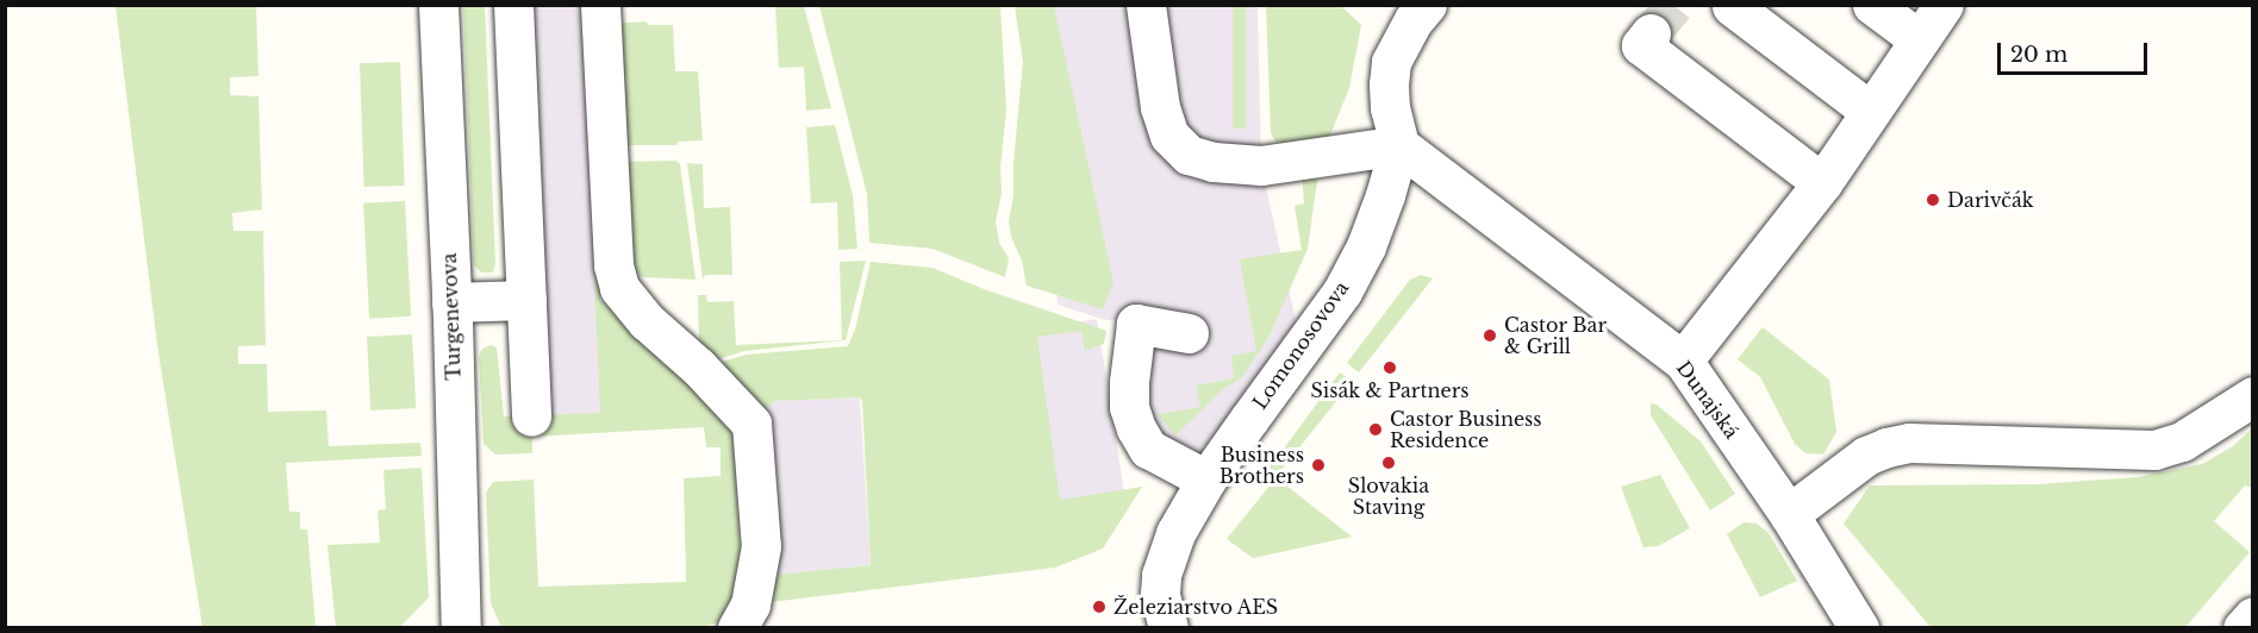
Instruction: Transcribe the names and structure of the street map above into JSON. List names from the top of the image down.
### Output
{
  "streets": {
    "street": ["Turgenevova", "Lomonosovova", "Dunajská"]
  },
  "crossings": [
    ["Lomonosovova", "Dunajská"]
  ],
  "places": [
    "Darivčák",
    "Castor Bar & Grill",
    "Sisák & Partners",
    "Castor Business Residence",
    "Slovakia Staving",
    "Business Brothers",
    "Železiarstvo AES"
  ],
  "scale_bar": "20 m"
}
